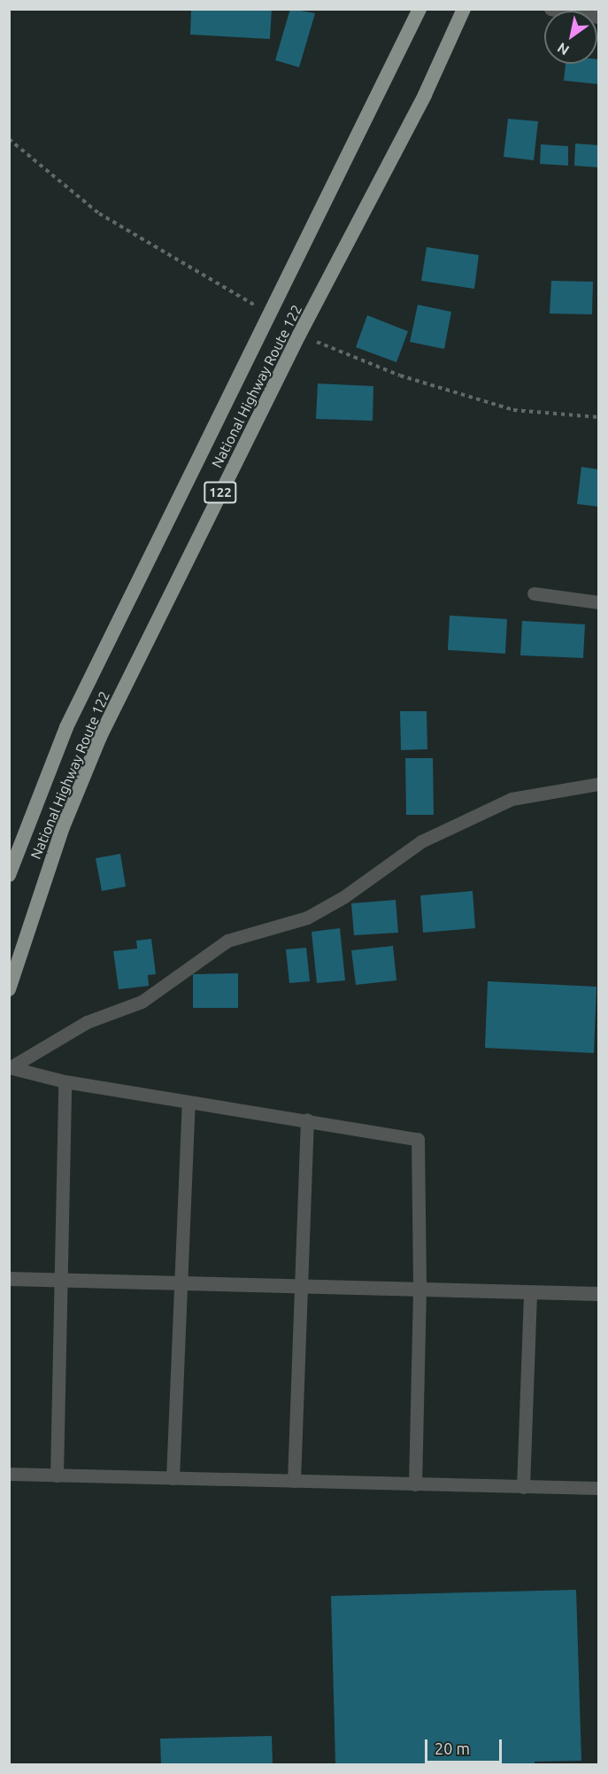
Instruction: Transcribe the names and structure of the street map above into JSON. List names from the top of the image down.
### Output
{
  "streets": {
    "highway": ["National Highway Route 122", "122"]
  },
  "scale_bar": "20 m",
  "north": "bottom left"
}
